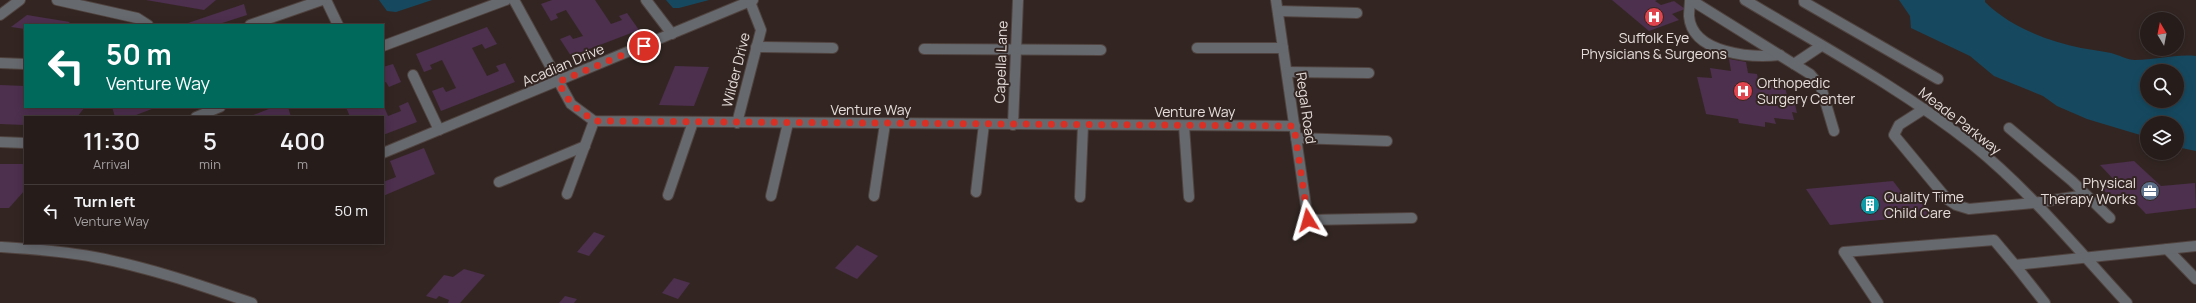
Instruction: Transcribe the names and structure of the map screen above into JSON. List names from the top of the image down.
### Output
{
  "streets": {
    "street": [
      "Capella Lane",
      "Acadian Drive",
      "Wilder Drive",
      "Regal Road",
      "Venture Way",
      "Meade Parkway"
    ]
  },
  "crossings": [
    ["Capella Lane", "Venture Way"],
    ["Acadian Drive", "Wilder Drive"],
    ["Wilder Drive", "Venture Way"],
    ["Regal Road", "Venture Way"]
  ],
  "places": {
    "hospital": ["Suffolk Eye Physicians & Surgeons", "Orthopedic Surgery Center"],
    "office": ["Physical Therapy Works"],
    "building": ["Quality Time Child Care"]
  },
  "north": "top",
  "page": {
    "turn": ["50 m", "Venture Way"],
    "eta": [
      "11:30",
      "Arrival",
      "5",
      "min",
      "400",
      "m"
    ],
    "list": [
      {
        "name": "Turn left",
        "note": "Venture Way",
        "value": "50 m"
      }
    ]
  }
}
